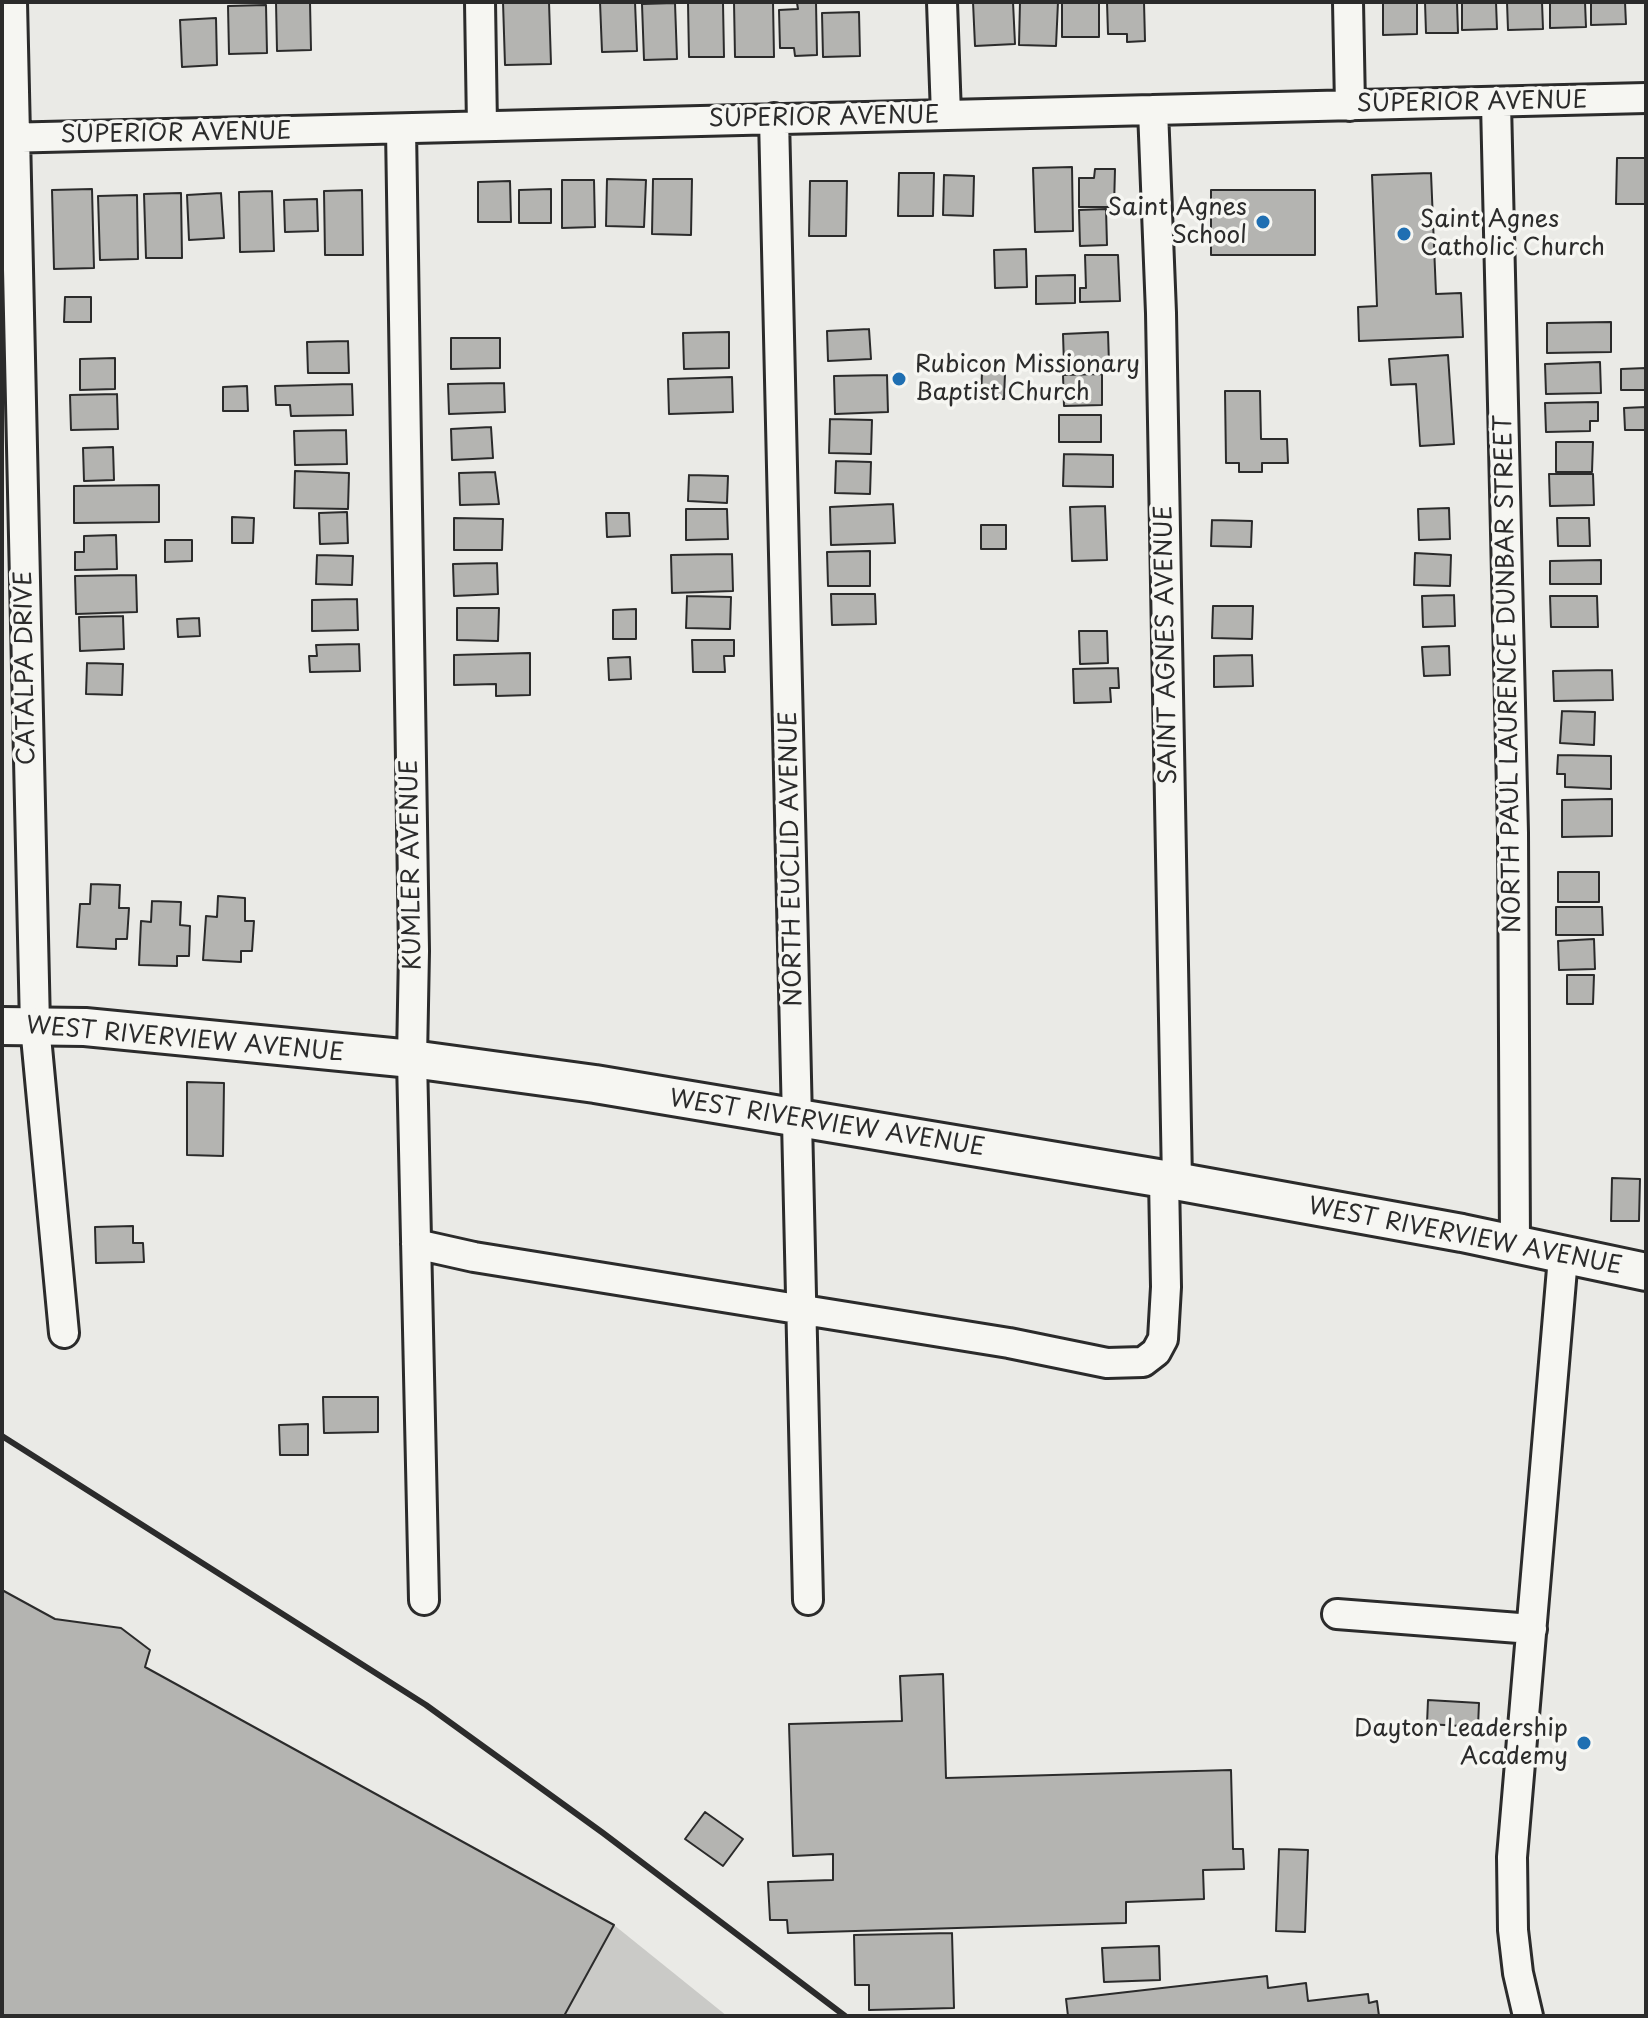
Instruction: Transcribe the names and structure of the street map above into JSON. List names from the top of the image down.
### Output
{
  "streets": {
    "street": [
      "SUPERIOR AVENUE",
      "SAINT AGNES AVENUE",
      "CATALPA DRIVE",
      "NORTH PAUL LAURENCE DUNBAR STREET",
      "NORTH EUCLID AVENUE",
      "KUMLER AVENUE",
      "WEST RIVERVIEW AVENUE"
    ]
  },
  "crossings": [
    ["SUPERIOR AVENUE", "SAINT AGNES AVENUE"],
    ["SUPERIOR AVENUE", "CATALPA DRIVE"],
    ["SUPERIOR AVENUE", "NORTH PAUL LAURENCE DUNBAR STREET"],
    ["SUPERIOR AVENUE", "NORTH EUCLID AVENUE"],
    ["SUPERIOR AVENUE", "KUMLER AVENUE"],
    ["SAINT AGNES AVENUE", "NORTH EUCLID AVENUE"],
    ["SAINT AGNES AVENUE", "KUMLER AVENUE"],
    ["SAINT AGNES AVENUE", "WEST RIVERVIEW AVENUE"],
    ["CATALPA DRIVE", "WEST RIVERVIEW AVENUE"],
    ["NORTH PAUL LAURENCE DUNBAR STREET", "WEST RIVERVIEW AVENUE"],
    ["NORTH EUCLID AVENUE", "WEST RIVERVIEW AVENUE"],
    ["KUMLER AVENUE", "WEST RIVERVIEW AVENUE"]
  ],
  "places": [
    "Saint Agnes School",
    "Saint Agnes Catholic Church",
    "Rubicon Missionary Baptist Church",
    "Dayton Leadership Academy"
  ]
}
